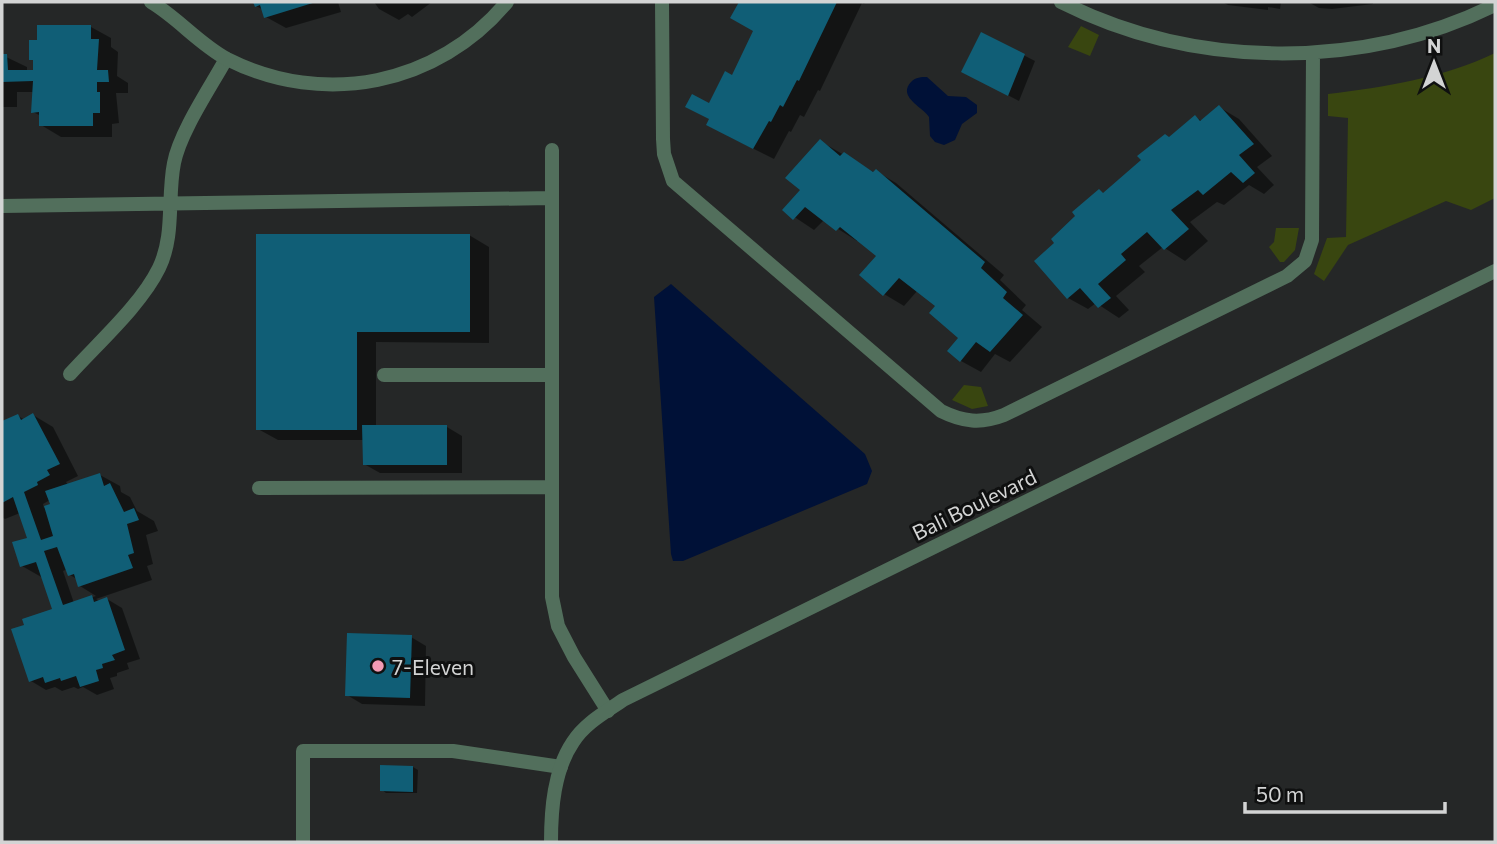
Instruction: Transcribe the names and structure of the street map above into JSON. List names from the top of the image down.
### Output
{
  "streets": {
    "street": ["Bali Boulevard"]
  },
  "places": ["7-Eleven"],
  "scale_bar": "50 m",
  "north": "top"
}
